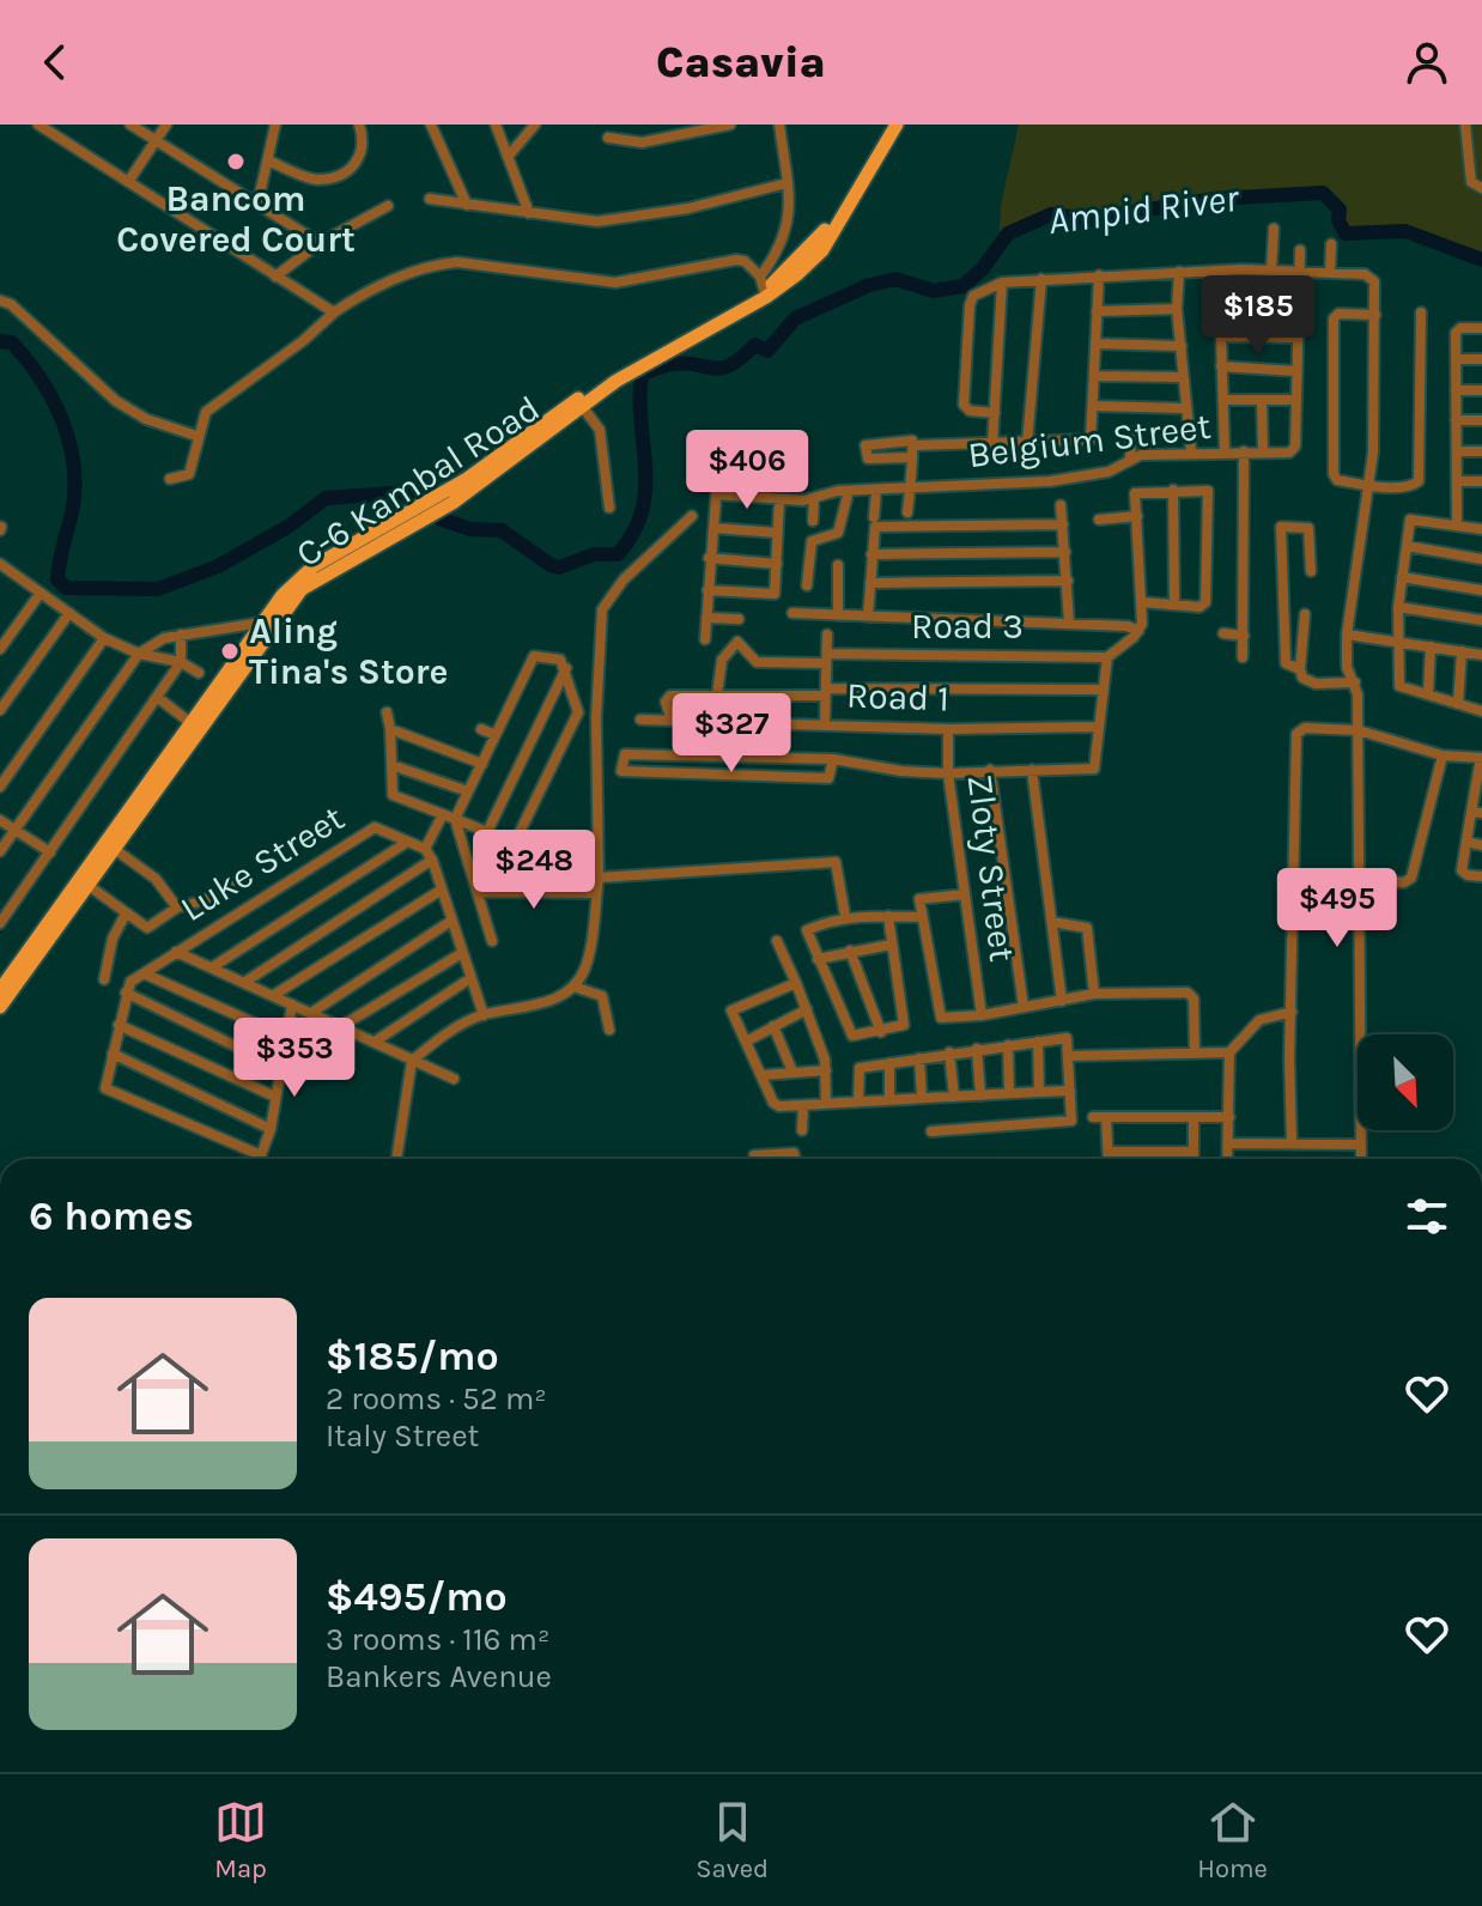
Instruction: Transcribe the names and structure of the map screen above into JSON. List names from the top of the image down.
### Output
{
  "streets": {
    "main road": ["C-6 Kambal Road"],
    "street": [
      "Belgium Street",
      "Road 3",
      "Road 1",
      "Luke Street",
      "Zloty Street"
    ]
  },
  "crossings": [
    ["Road 1", "Zloty Street"]
  ],
  "water": ["Ampid River"],
  "places": ["Bancom Covered Court", "Aling Tina's Store"],
  "north": "bottom right",
  "page": {
    "header": "Casavia",
    "price": [
      "$185",
      "$406",
      "$327",
      "$248",
      "$495",
      "$353"
    ],
    "heading": "6 homes",
    "list": [
      {
        "name": "$185/mo",
        "note": "2 rooms · 52 m² · Italy Street"
      },
      {
        "name": "$495/mo",
        "note": "3 rooms · 116 m² · Bankers Avenue"
      }
    ],
    "tabs": ["Map", "Saved", "Home"]
  }
}
